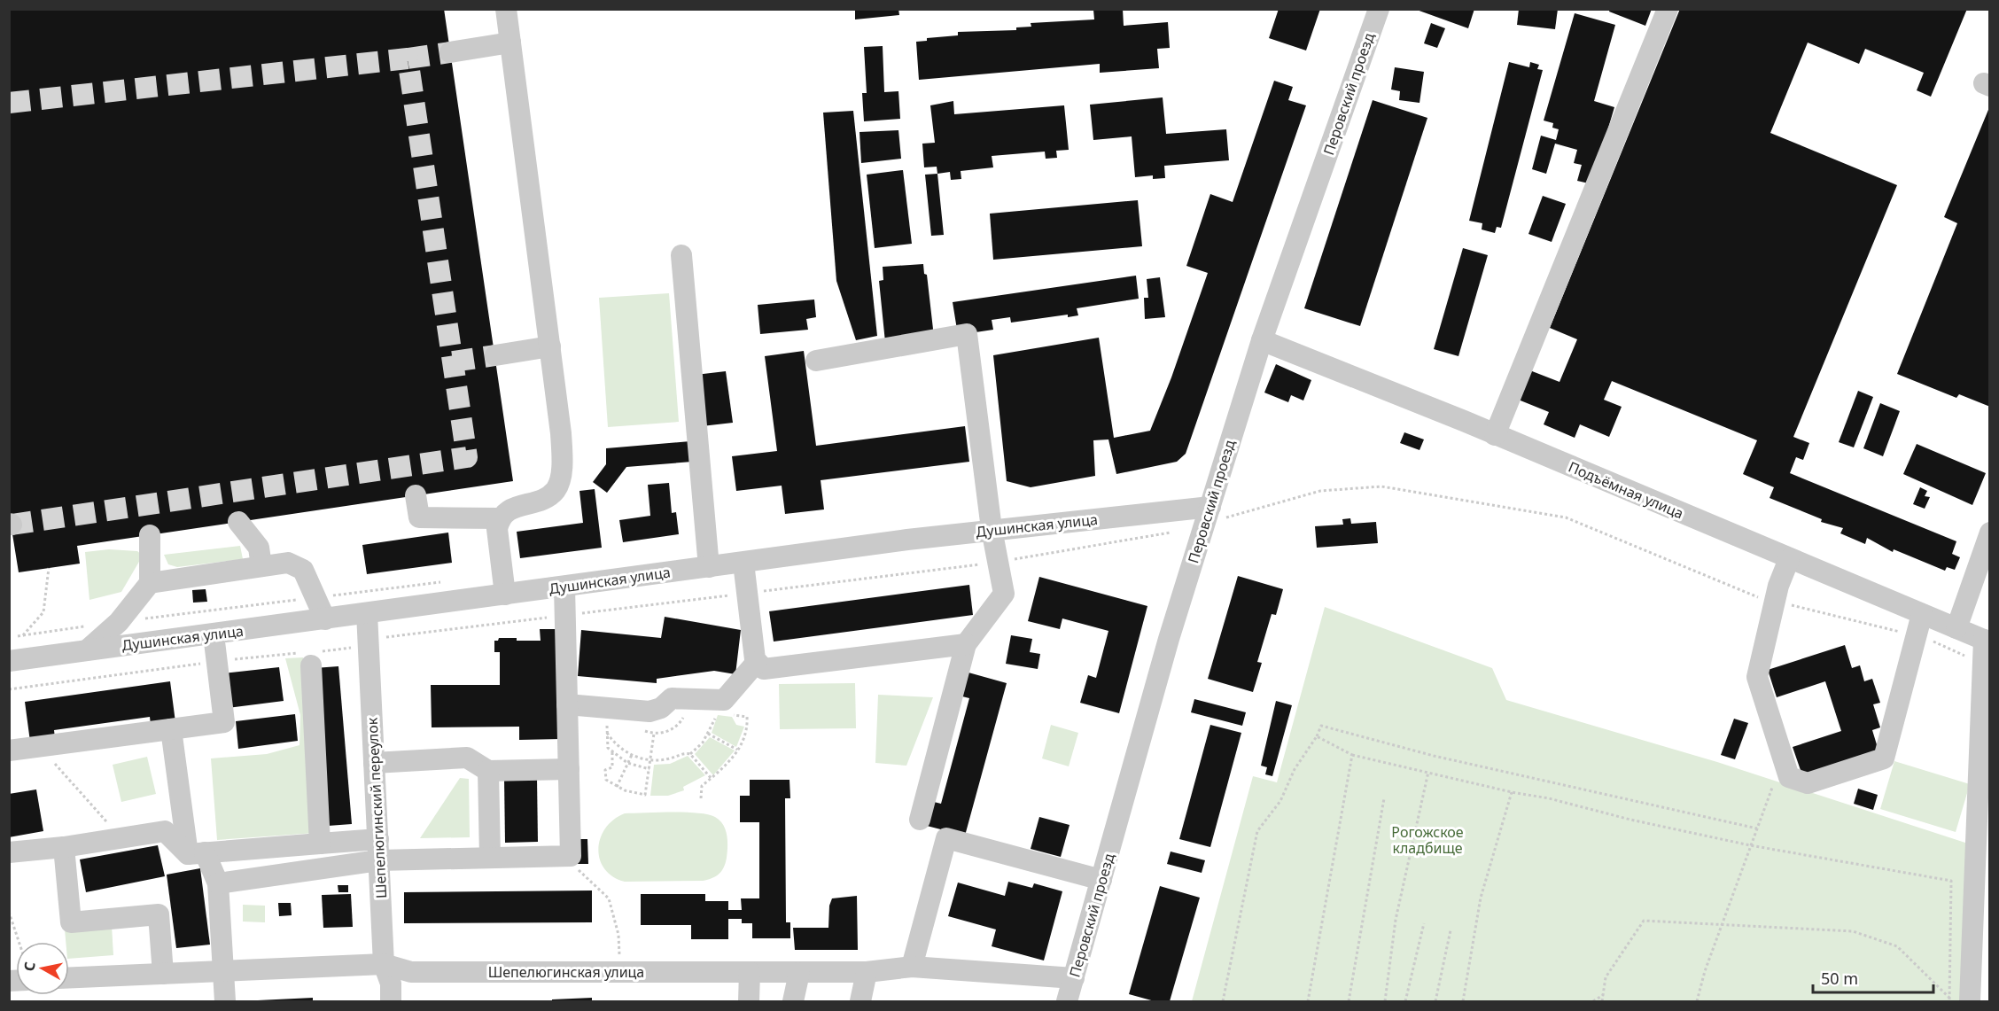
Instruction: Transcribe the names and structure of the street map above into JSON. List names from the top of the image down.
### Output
{
  "streets": {
    "street": [
      "Перовский проезд",
      "Подъёмная улица",
      "Душинская улица",
      "Шепелюгинский переулок",
      "Шепелюгинская улица"
    ]
  },
  "crossings": [
    ["Перовский проезд", "Подъёмная улица"],
    ["Перовский проезд", "Душинская улица"],
    ["Перовский проезд", "Шепелюгинская улица"],
    ["Душинская улица", "Шепелюгинский переулок"],
    ["Шепелюгинский переулок", "Шепелюгинская улица"]
  ],
  "parks": ["Рогожское кладбище"],
  "scale_bar": "50 m",
  "north": "left"
}
